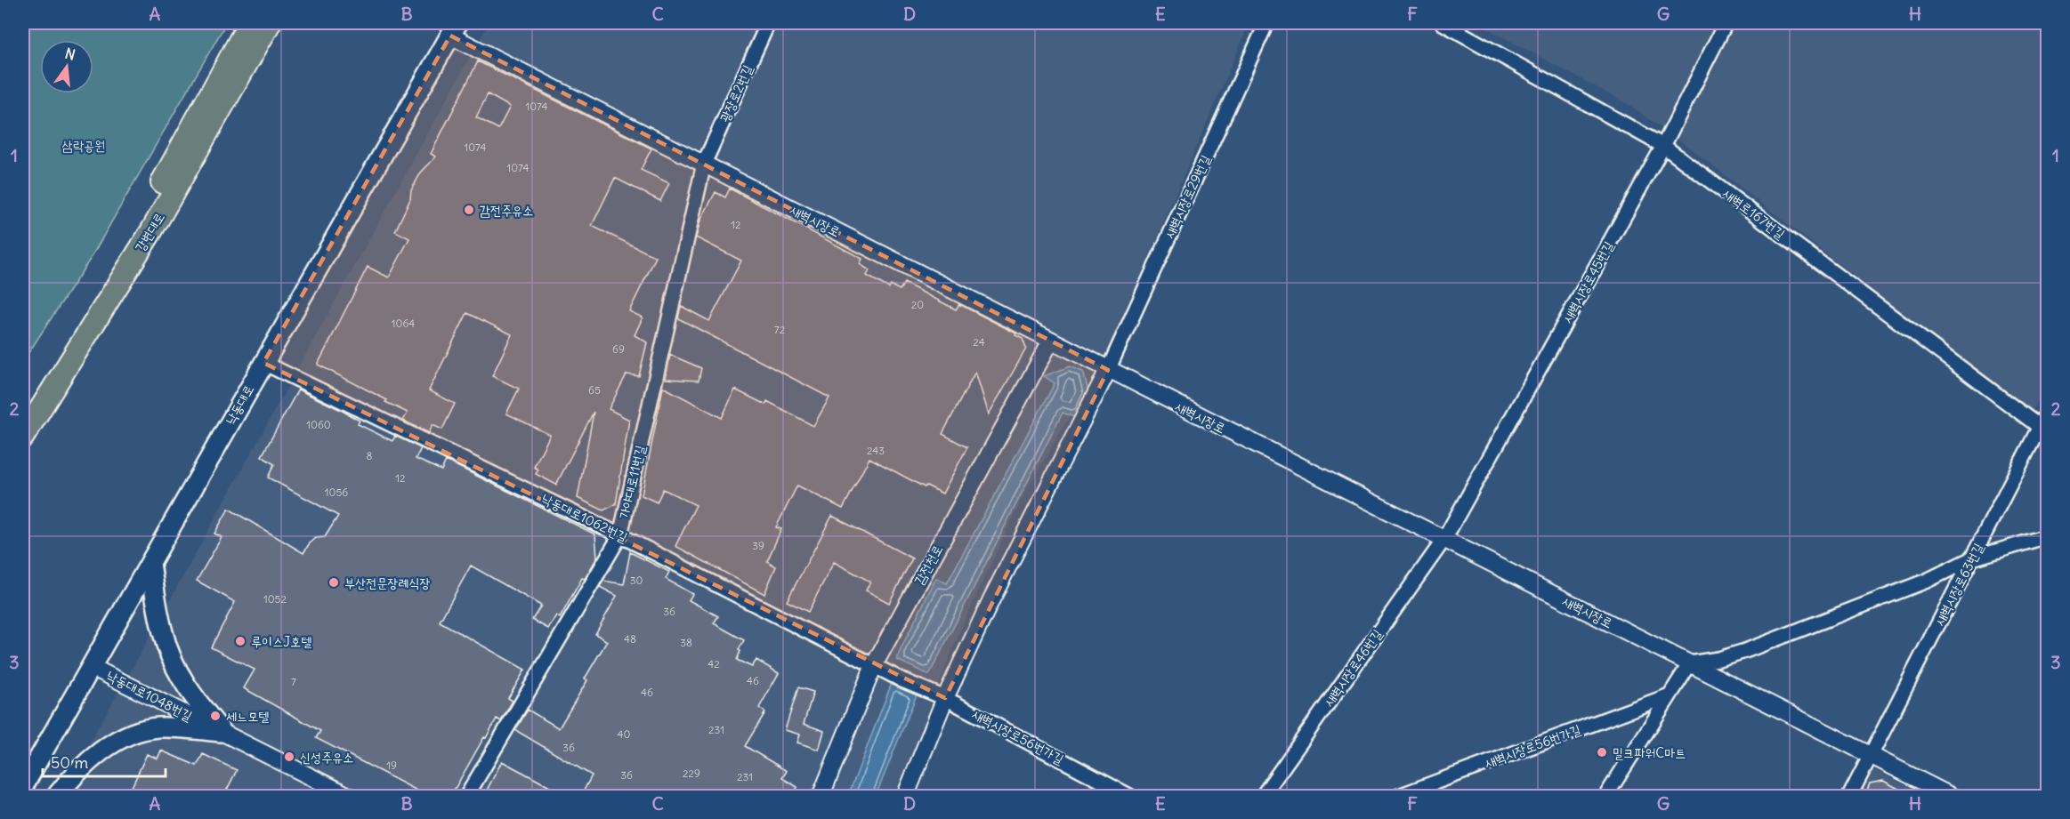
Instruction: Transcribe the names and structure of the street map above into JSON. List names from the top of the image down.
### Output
{
  "streets": {
    "highway": ["강변대로"],
    "main road": ["낙동대로"],
    "street": [
      "광장로2번길",
      "새벽시장로29번길",
      "새벽로167번길",
      "새벽시장로",
      "새벽시장로45번길",
      "가야대로11번길",
      "낙동대로1062번길",
      "감전천로",
      "새벽시장로63번길",
      "새벽시장로46번길",
      "낙동대로1048번길",
      "새벽시장로56번가길"
    ]
  },
  "crossings": [
    ["광장로2번길", "새벽시장로"],
    ["광장로2번길", "가야대로11번길"],
    ["새벽시장로29번길", "새벽시장로"],
    ["새벽로167번길", "새벽시장로45번길"],
    ["새벽로167번길", "새벽시장로63번길"],
    ["새벽시장로", "새벽시장로45번길"],
    ["새벽시장로", "낙동대로"],
    ["새벽시장로", "가야대로11번길"],
    ["새벽시장로", "감전천로"],
    ["새벽시장로", "새벽시장로63번길"],
    ["새벽시장로", "새벽시장로46번길"],
    ["새벽시장로45번길", "새벽시장로46번길"],
    ["낙동대로", "낙동대로1062번길"],
    ["낙동대로", "낙동대로1048번길"],
    ["가야대로11번길", "낙동대로1062번길"],
    ["낙동대로1062번길", "감전천로"],
    ["낙동대로1062번길", "새벽시장로56번가길"]
  ],
  "parks": ["삼락공원"],
  "places": [
    "감전주유소",
    "부산전문장례식장",
    "루이스J호텔",
    "세느모텔",
    "밀크파워C마트",
    "신성주유소"
  ],
  "house_numbers": [
    "1074",
    "1074",
    "1074",
    "12",
    "20",
    "1064",
    "72",
    "24",
    "69",
    "65",
    "1060",
    "243",
    "8",
    "12",
    "1056",
    "39",
    "30",
    "1052",
    "36",
    "48",
    "38",
    "42",
    "46",
    "7",
    "46",
    "231",
    "40",
    "36",
    "19",
    "229",
    "36",
    "231"
  ],
  "scale_bar": "50 m",
  "north": "top",
  "grid": {
    "columns": [
      "A",
      "B",
      "C",
      "D",
      "E",
      "F",
      "G",
      "H"
    ],
    "rows": ["1", "2", "3"]
  }
}
